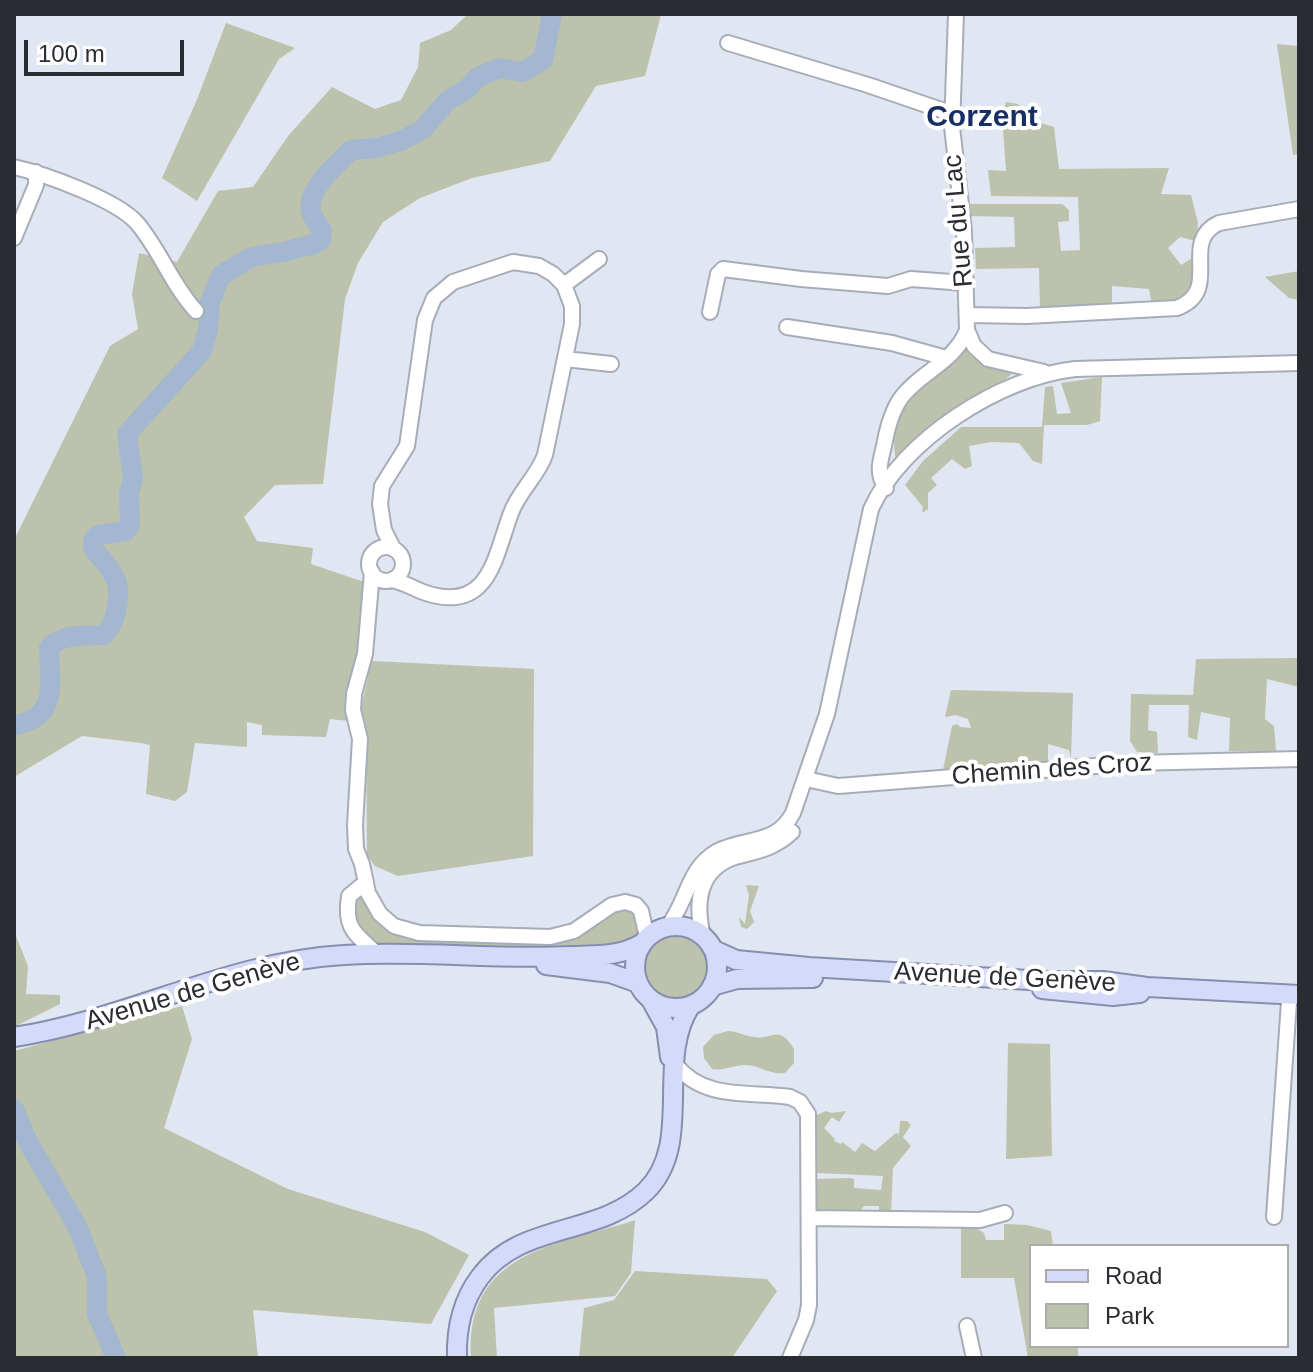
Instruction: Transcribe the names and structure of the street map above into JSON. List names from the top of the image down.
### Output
{
  "streets": {
    "main road": ["Avenue de Genève"],
    "street": ["Rue du Lac", "Chemin des Croz"]
  },
  "districts": ["Corzent"],
  "legend": ["Road", "Park"],
  "scale_bar": "100 m"
}
